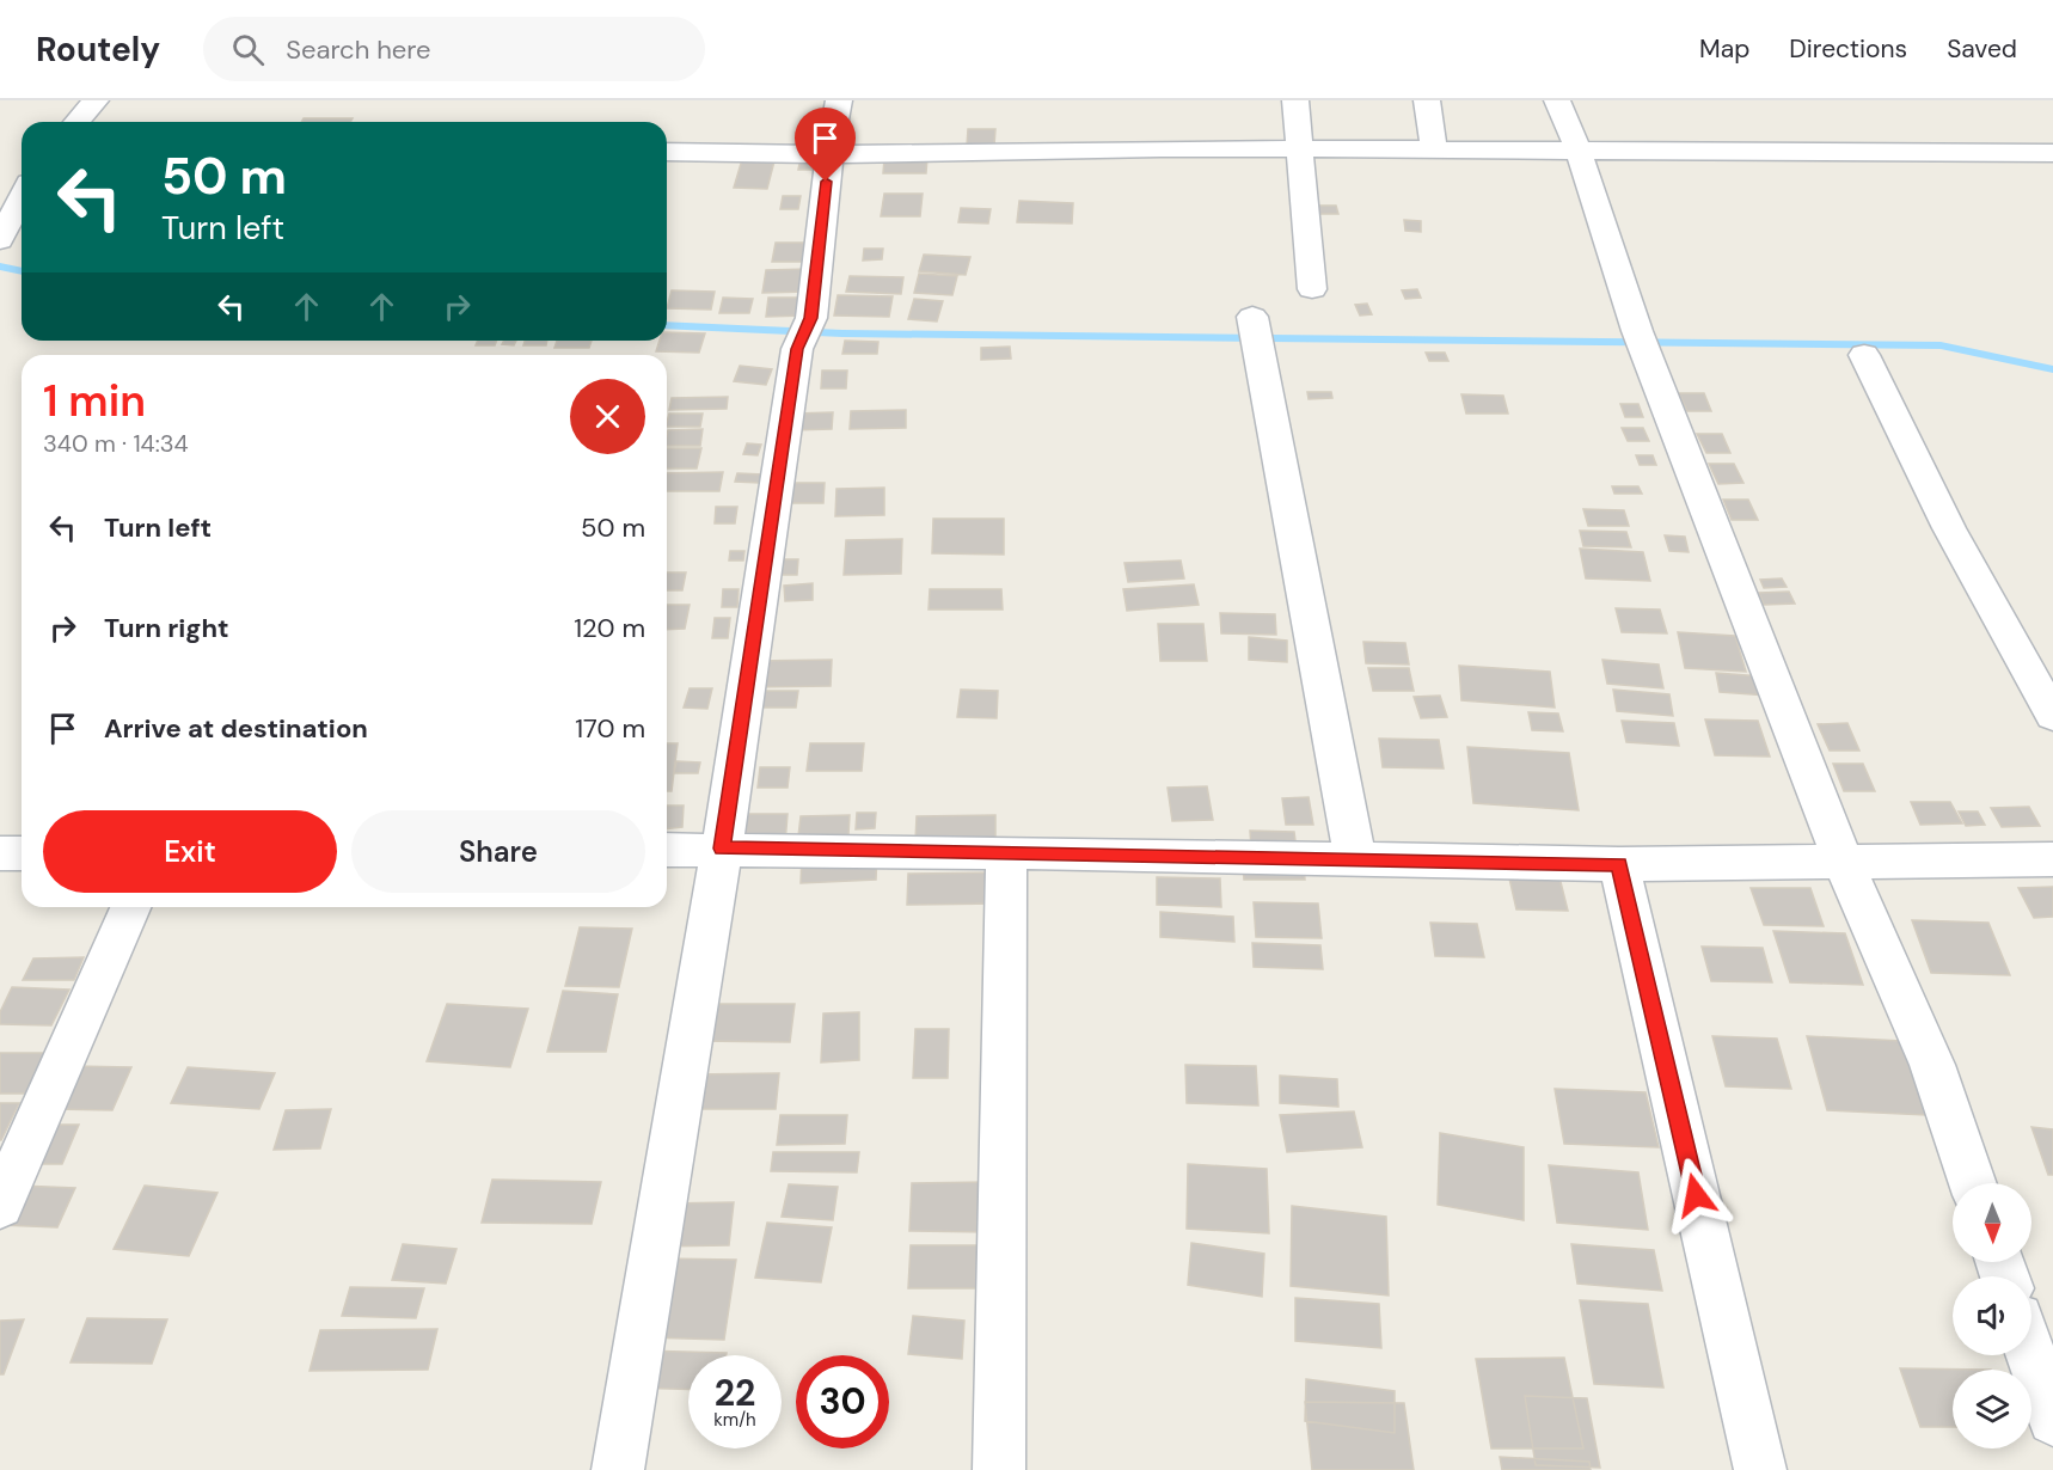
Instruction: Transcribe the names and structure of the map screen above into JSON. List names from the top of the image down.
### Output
{
  "north": "bottom",
  "page": {
    "header": "Routely",
    "search": "Search here",
    "nav": ["Map", "Directions", "Saved"],
    "turn": ["50 m", "Turn left"],
    "heading": ["1 min", "340 m · 14:34"],
    "list": [
      {
        "name": "Turn left",
        "value": "50 m"
      },
      {
        "name": "Turn right",
        "value": "120 m"
      },
      {
        "name": "Arrive at destination",
        "value": "170 m"
      }
    ],
    "buttons": ["Exit", "Share"],
    "speed": "22 km/h",
    "limit": "30"
  }
}
